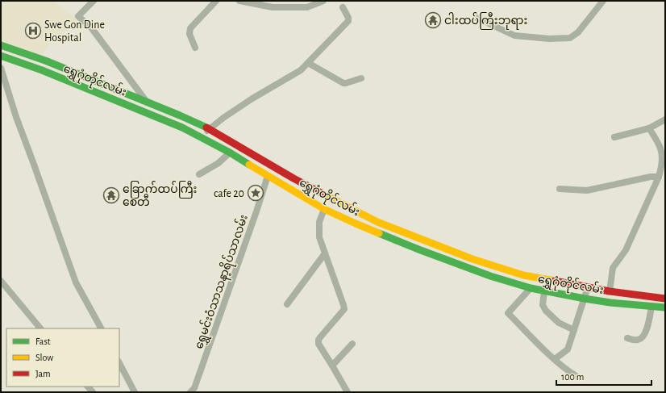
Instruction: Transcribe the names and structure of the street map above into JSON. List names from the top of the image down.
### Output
{
  "streets": {
    "main road": ["ရွှေဂုံတိုင်လမ်း"],
    "street": ["ရွှေမင်းဝံသာသနာ့ရိပ်သာလမ်း"]
  },
  "crossings": [
    ["ရွှေဂုံတိုင်လမ်း", "ရွှေမင်းဝံသာသနာ့ရိပ်သာလမ်း"]
  ],
  "places": {
    "temple": ["ငါးထပ်ကြီးဘုရား", "ခြောက်ထပ်ကြီး စေတီ"],
    "hospital": ["Swe Gon Dine Hospital"],
    "place": ["cafe 20"]
  },
  "legend": ["Fast", "Slow", "Jam"],
  "scale_bar": "100 m"
}
